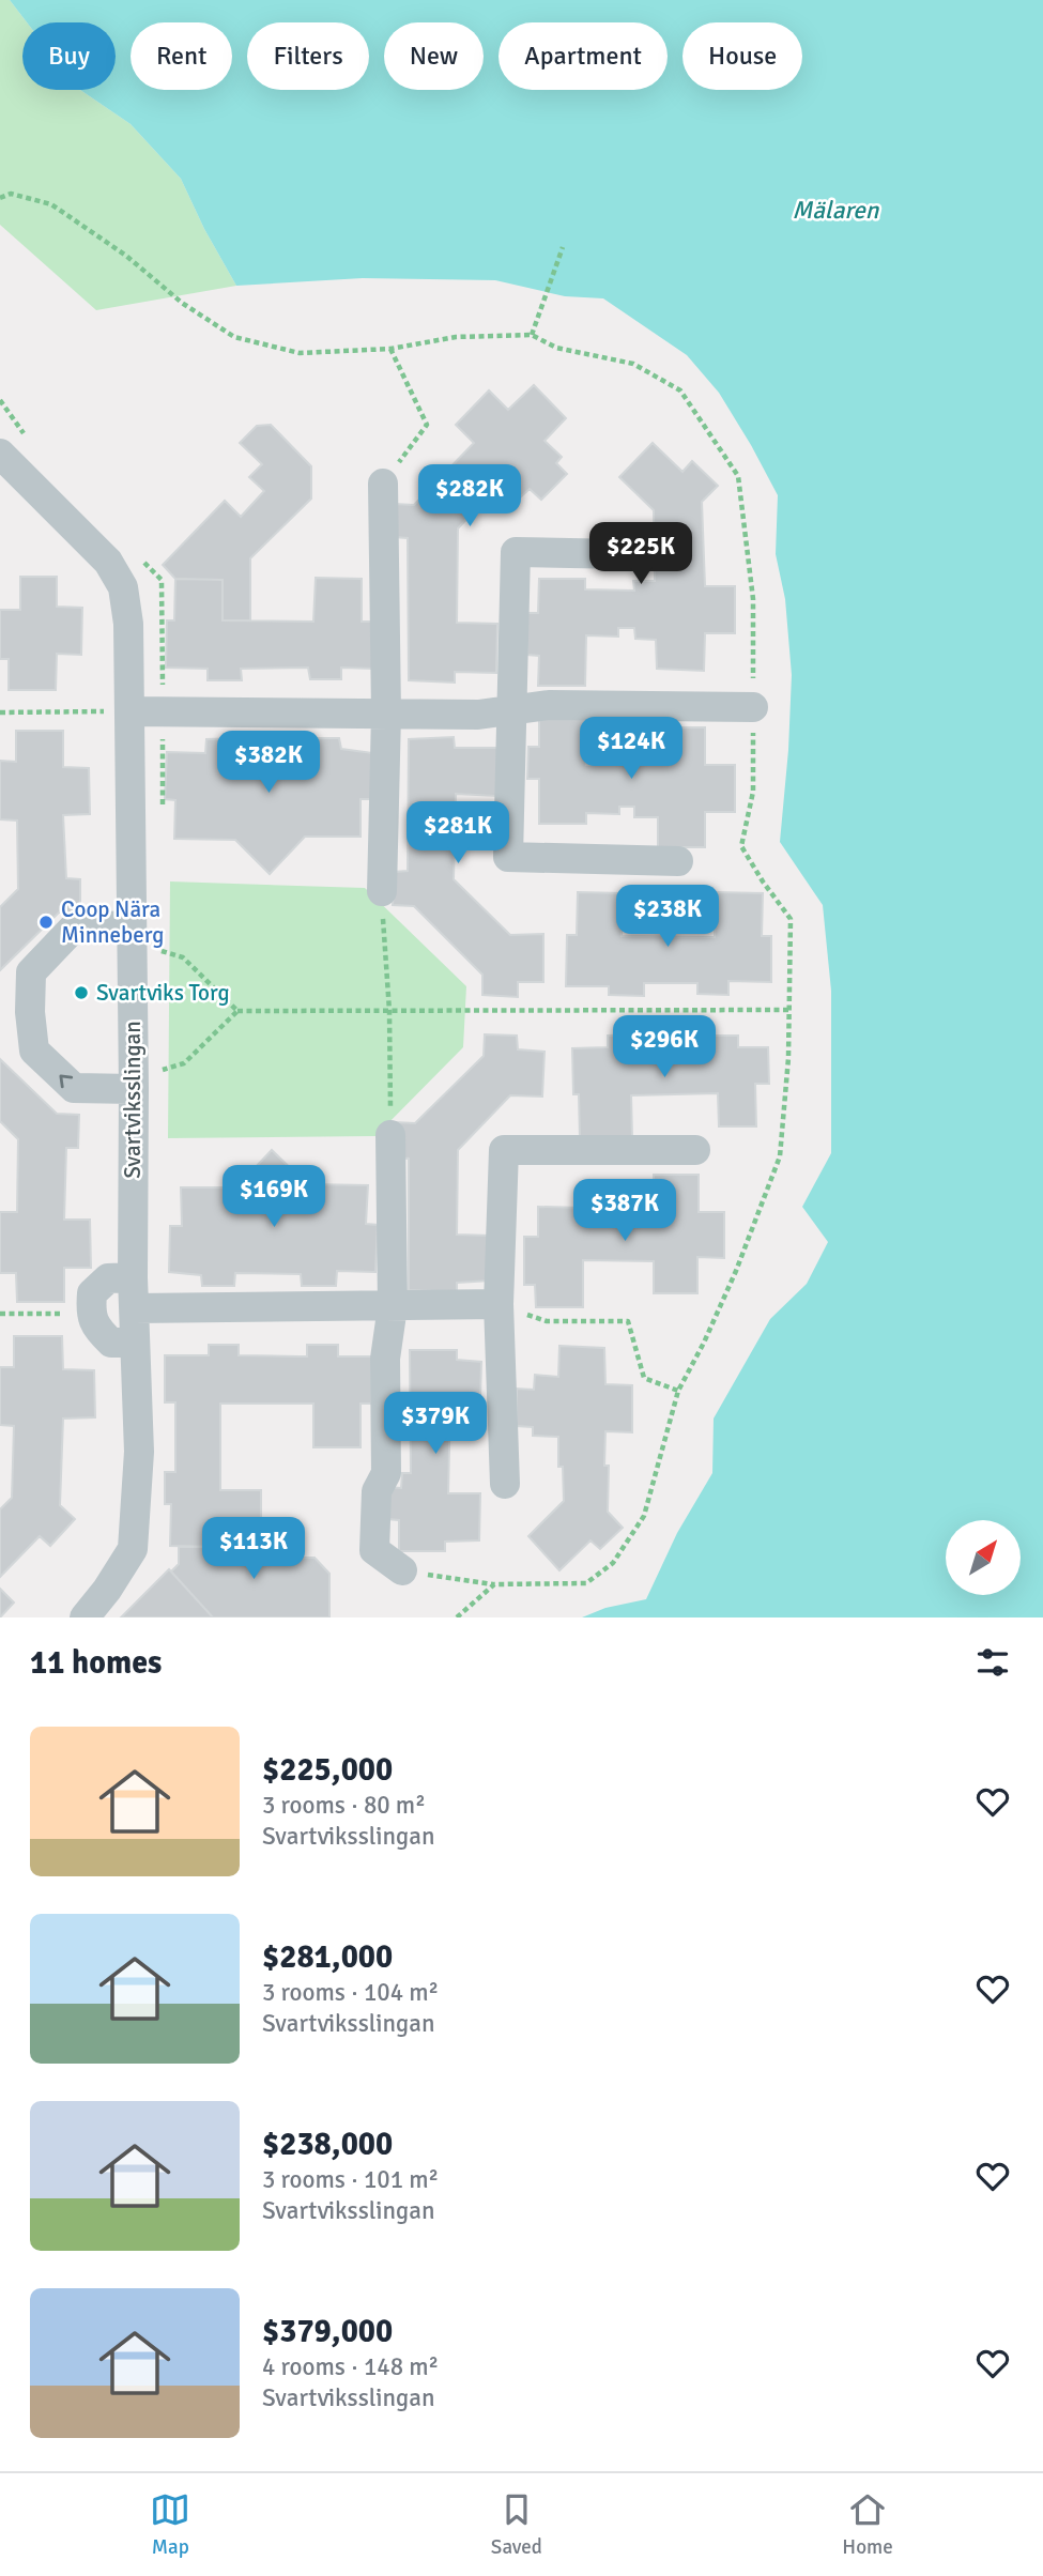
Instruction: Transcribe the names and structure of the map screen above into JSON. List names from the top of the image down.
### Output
{
  "streets": {
    "street": ["Svartviksslingan"]
  },
  "water": ["Mälaren"],
  "places": ["Coop Nära Minneberg", "Svartviks Torg"],
  "north": "top right",
  "page": {
    "chip": [
      "Buy",
      "Rent",
      "Filters",
      "New",
      "Apartment",
      "House"
    ],
    "price": [
      "$282K",
      "$225K",
      "$124K",
      "$382K",
      "$281K",
      "$238K",
      "$296K",
      "$169K",
      "$387K",
      "$379K",
      "$113K"
    ],
    "heading": "11 homes",
    "list": [
      {
        "name": "$225,000",
        "note": "3 rooms · 80 m² · Svartviksslingan"
      },
      {
        "name": "$281,000",
        "note": "3 rooms · 104 m² · Svartviksslingan"
      },
      {
        "name": "$238,000",
        "note": "3 rooms · 101 m² · Svartviksslingan"
      },
      {
        "name": "$379,000",
        "note": "4 rooms · 148 m² · Svartviksslingan"
      }
    ],
    "tabs": ["Map", "Saved", "Home"]
  }
}
